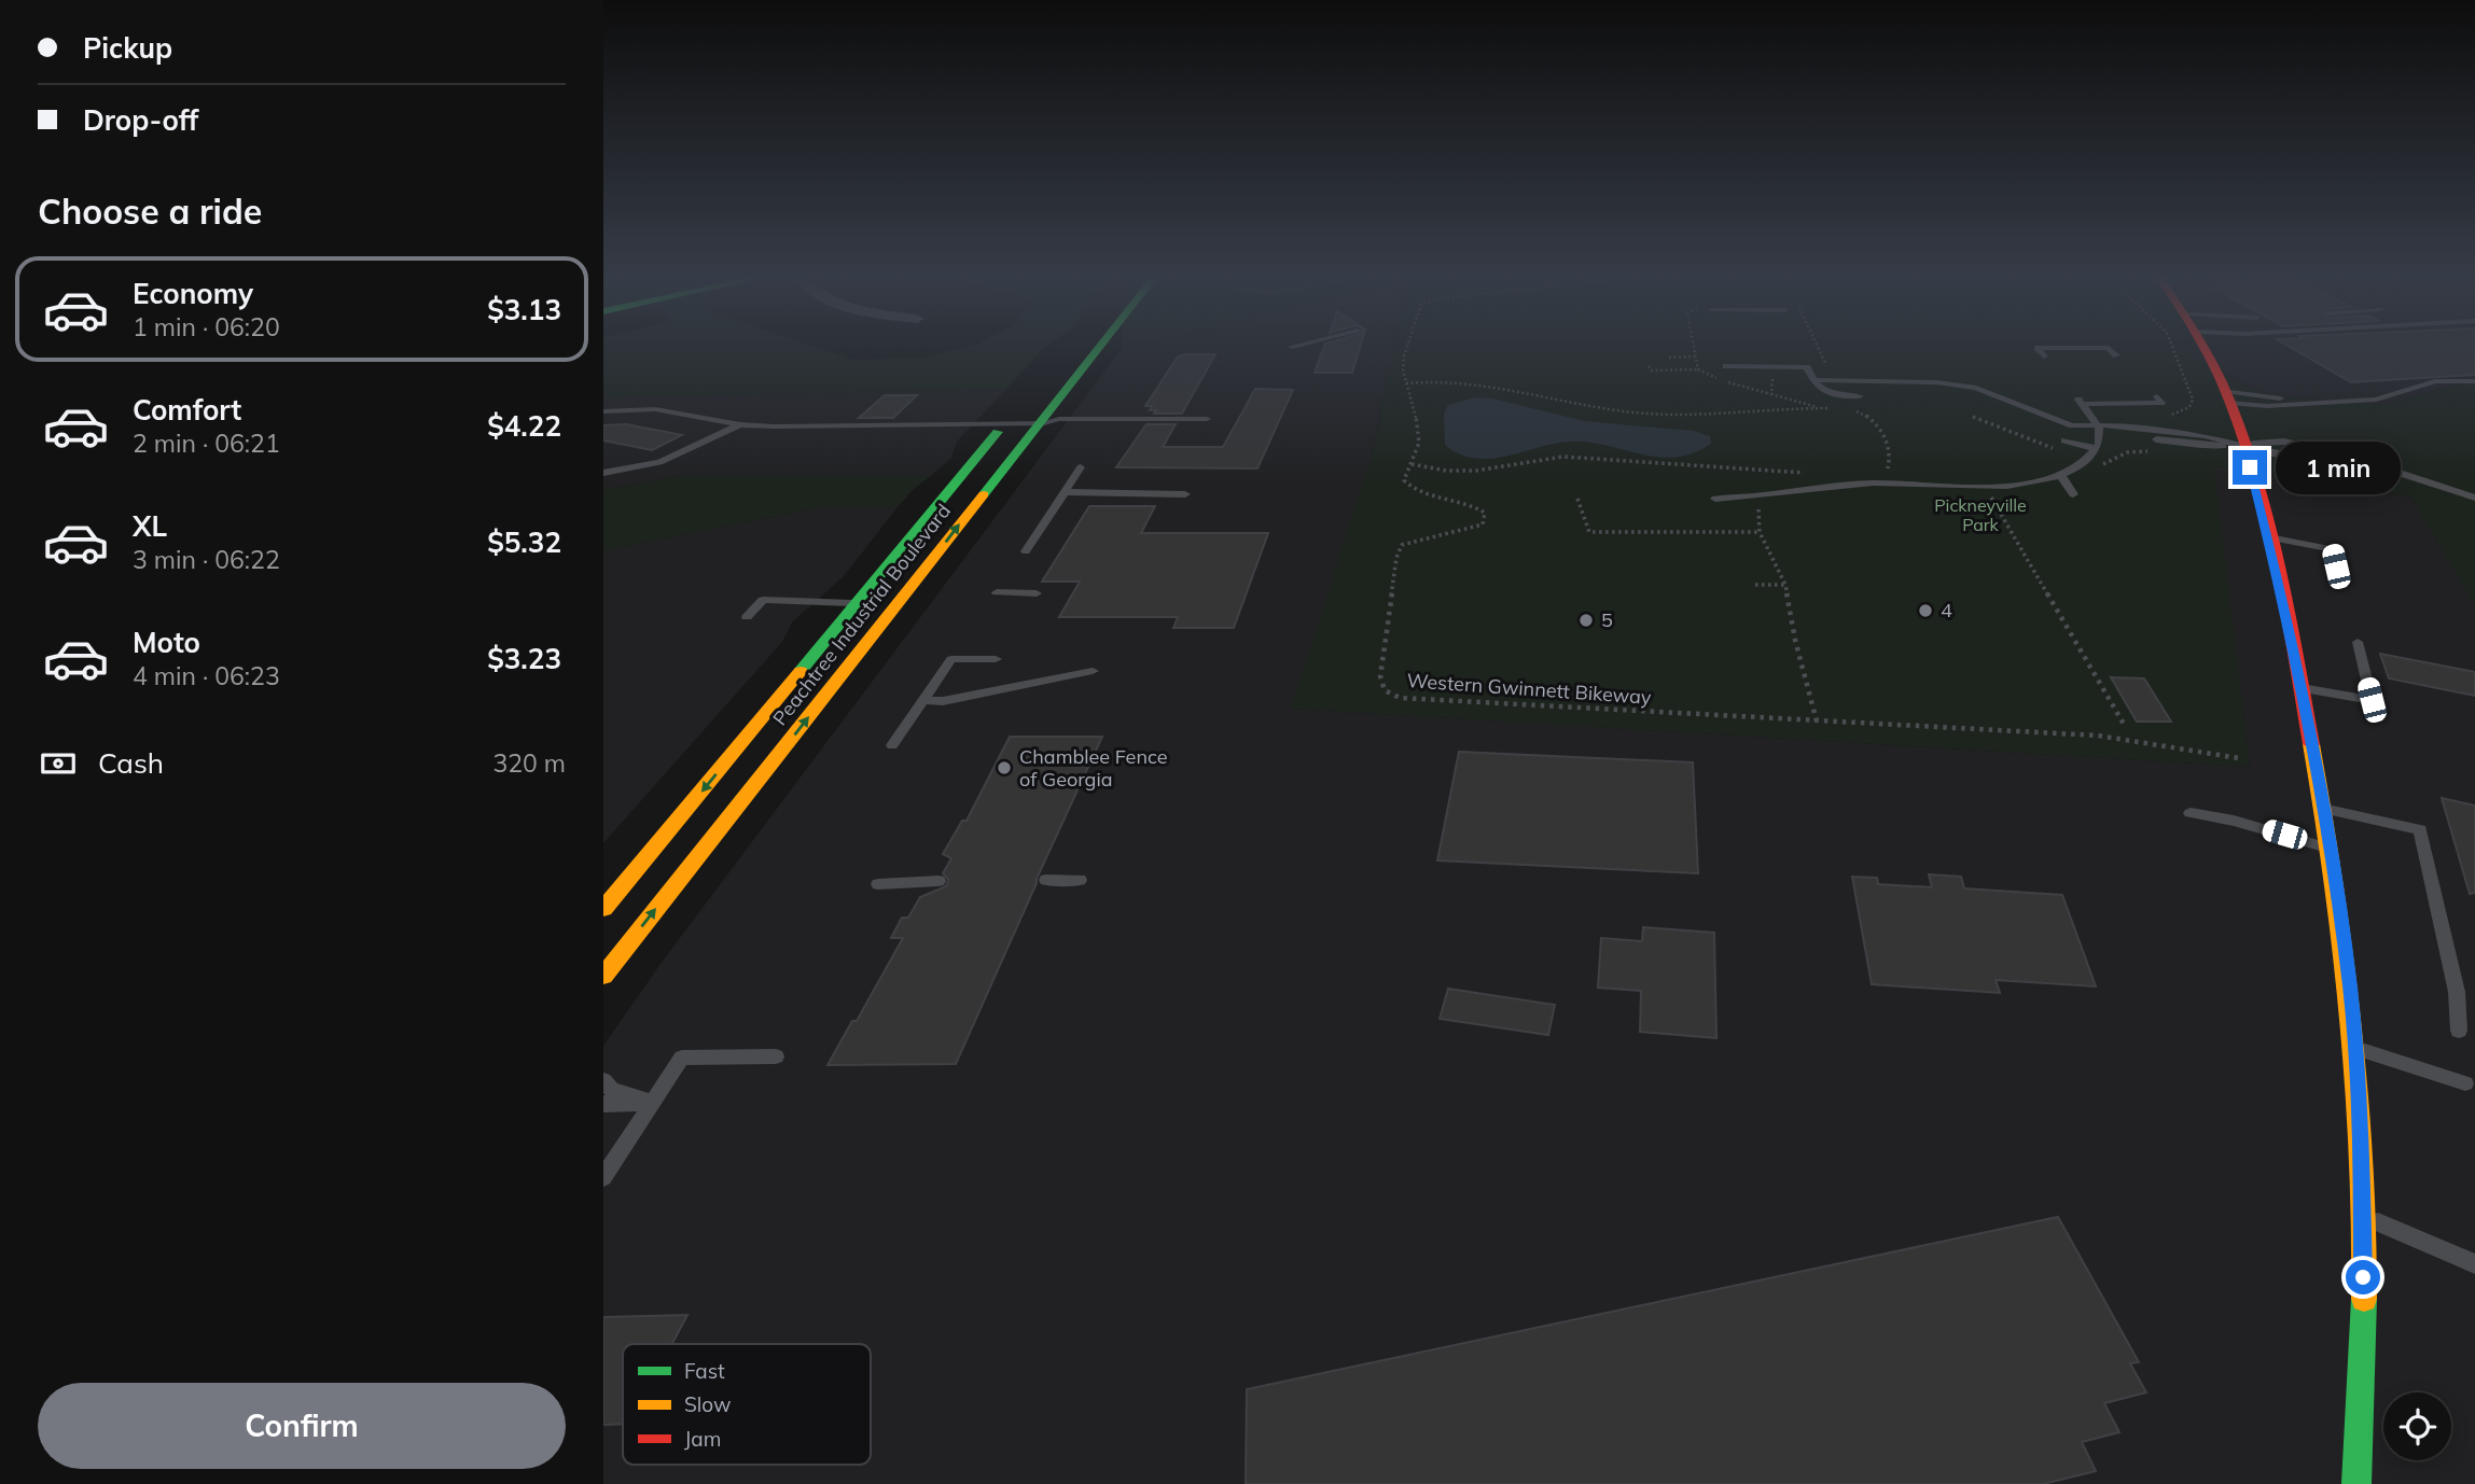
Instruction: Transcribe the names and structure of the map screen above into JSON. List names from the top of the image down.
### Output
{
  "streets": {
    "main road": ["Peachtree Industrial Boulevard"],
    "path": ["Western Gwinnett Bikeway"]
  },
  "parks": ["Pickneyville Park"],
  "places": ["4", "5", "Chamblee Fence of Georgia"],
  "legend": ["Fast", "Slow", "Jam"],
  "page": {
    "banner": ["Pickup", "Drop-off"],
    "heading": "Choose a ride",
    "list": [
      {
        "name": "Economy",
        "note": "1 min · 06:20",
        "value": "$3.13"
      },
      {
        "name": "Comfort",
        "note": "2 min · 06:21",
        "value": "$4.22"
      },
      {
        "name": "XL",
        "note": "3 min · 06:22",
        "value": "$5.32"
      },
      {
        "name": "Moto",
        "note": "4 min · 06:23",
        "value": "$3.23"
      }
    ],
    "bubble": "1 min",
    "pay": ["Cash", "320 m"],
    "buttons": "Confirm"
  }
}
